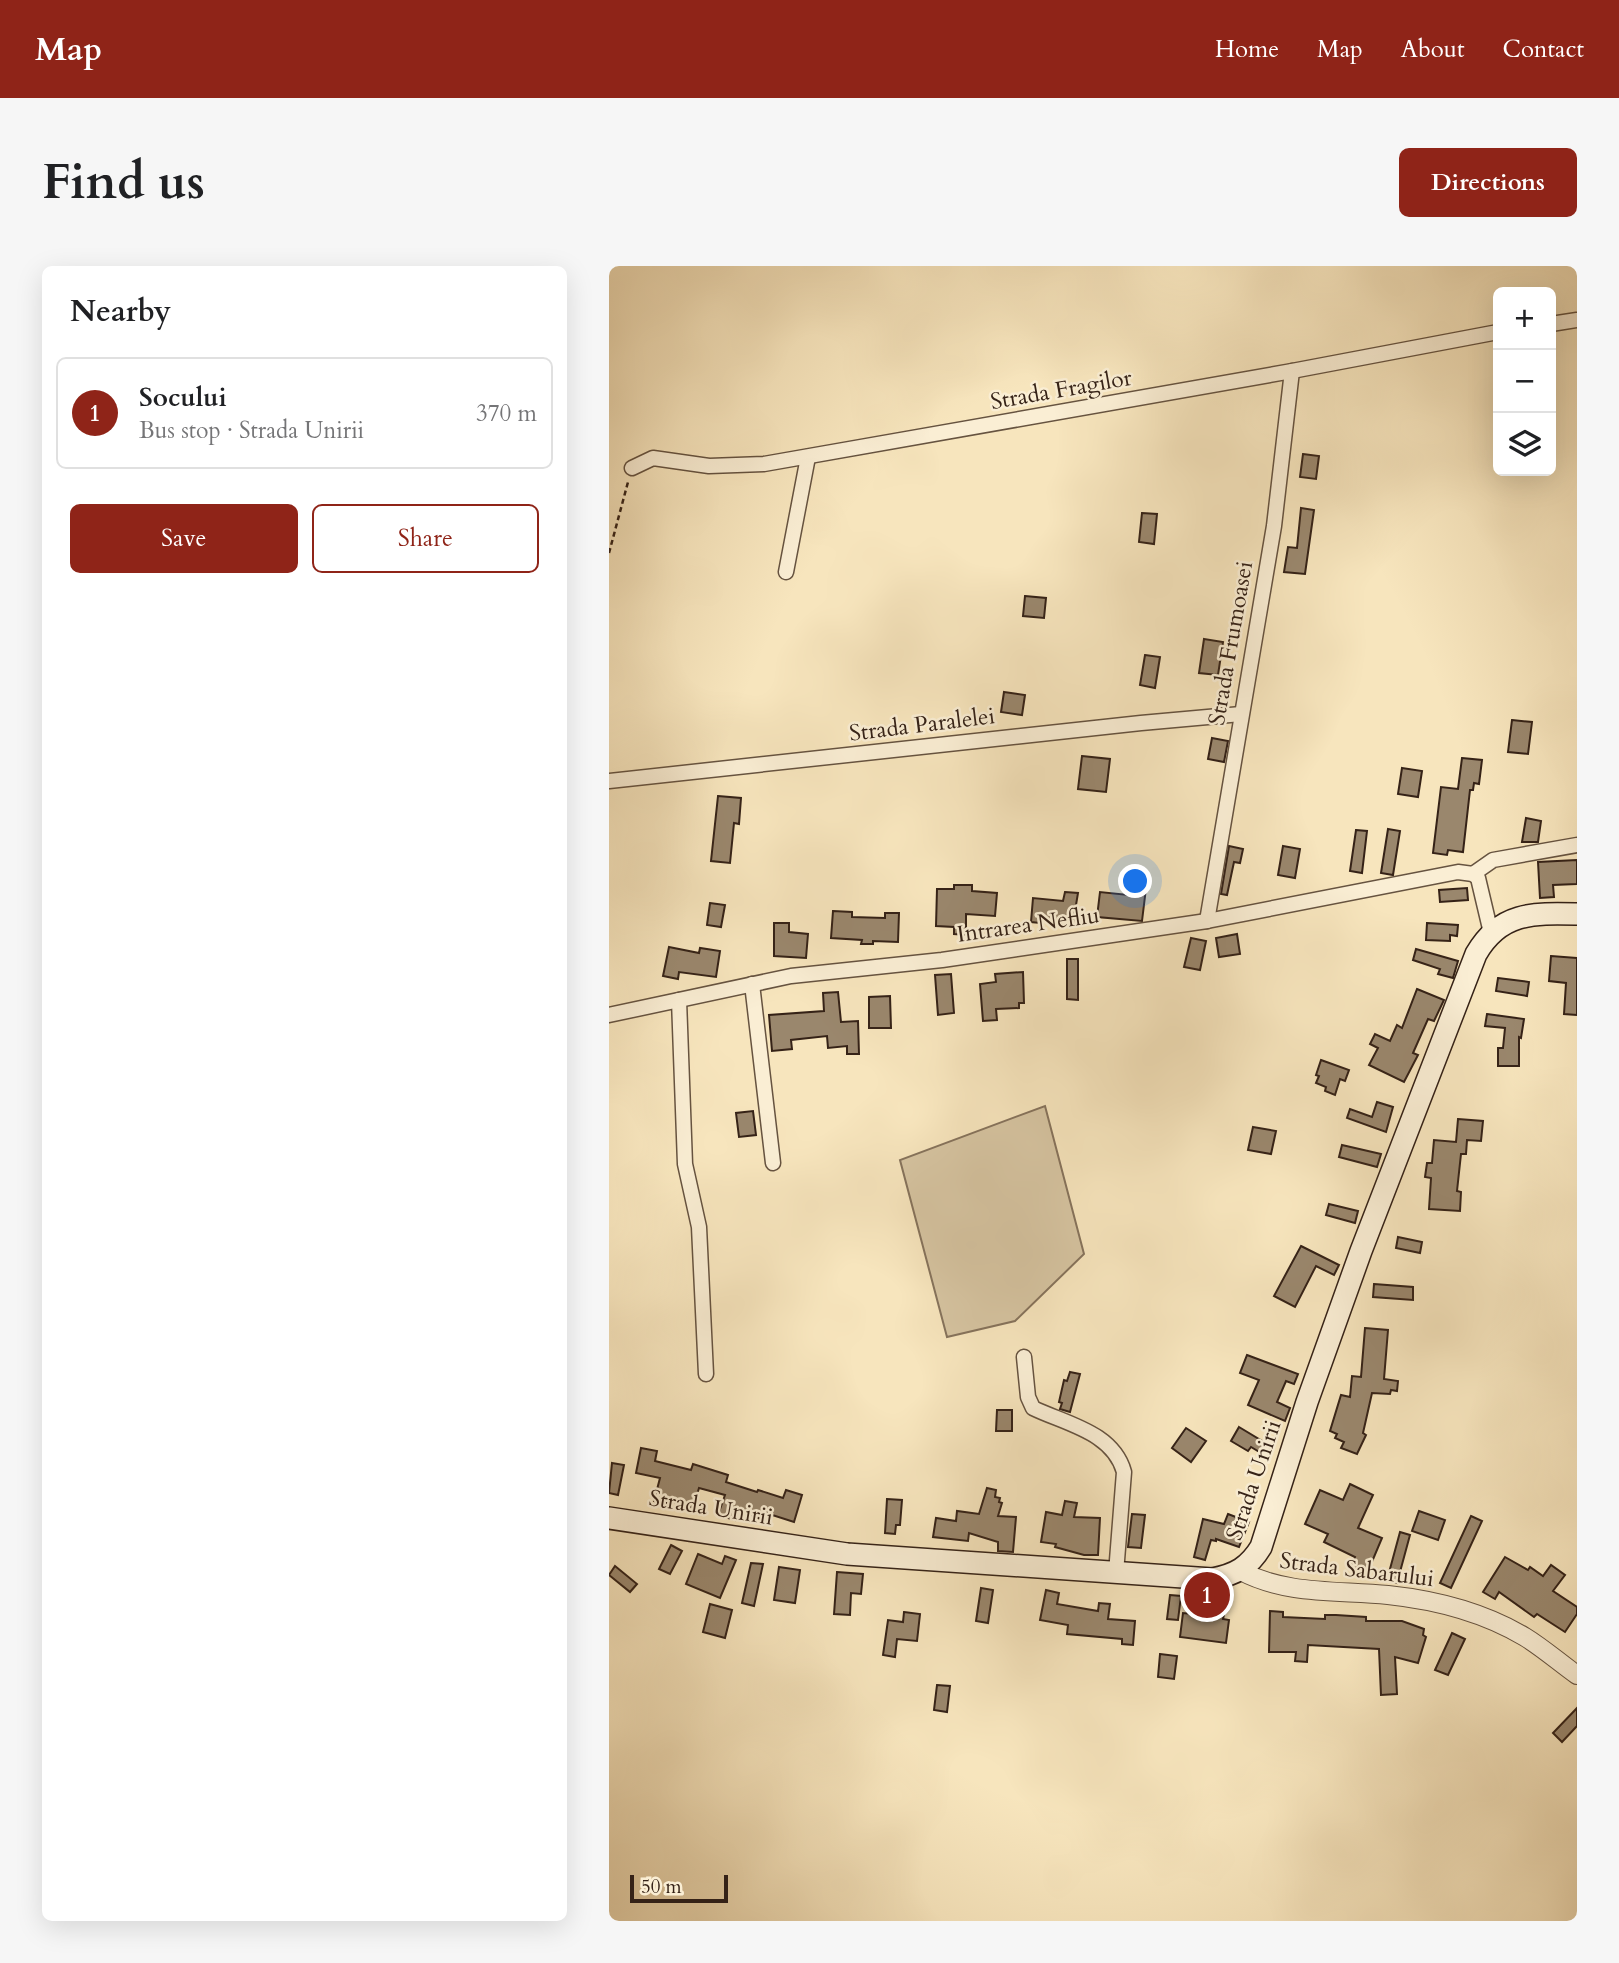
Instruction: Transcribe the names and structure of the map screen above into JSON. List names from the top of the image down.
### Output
{
  "streets": {
    "main road": ["Strada Unirii"],
    "street": [
      "Strada Fragilor",
      "Strada Frumoasei",
      "Strada Paralelei",
      "Intrarea Nefliu",
      "Strada Sabarului"
    ]
  },
  "crossings": [
    ["Strada Fragilor", "Strada Frumoasei"],
    ["Strada Frumoasei", "Strada Paralelei"],
    ["Strada Frumoasei", "Intrarea Nefliu"],
    ["Strada Unirii", "Strada Sabarului"]
  ],
  "scale_bar": "50 m",
  "page": {
    "header": "Map",
    "nav": [
      "Home",
      "Map",
      "About",
      "Contact"
    ],
    "buttons": [
      "Directions",
      ["Save", "Share"]
    ],
    "title": "Find us",
    "heading": "Nearby",
    "map_buttons": ["+", "−"],
    "list": [
      {
        "mark": "1",
        "name": "Socului",
        "note": "Bus stop · Strada Unirii",
        "value": "370 m"
      }
    ],
    "pins": "1",
    "scale": "50 m"
  }
}
